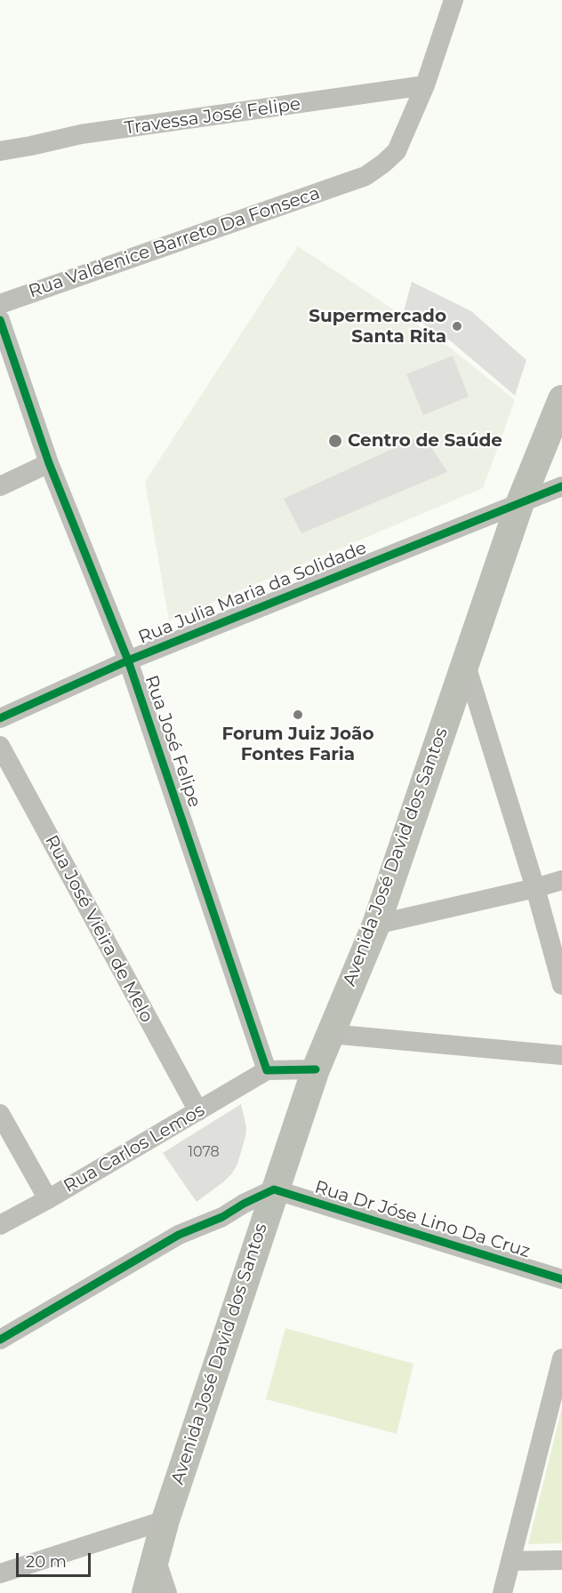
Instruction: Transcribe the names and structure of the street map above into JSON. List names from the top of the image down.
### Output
{
  "streets": {
    "main road": ["Avenida José David dos Santos"],
    "street": [
      "Travessa José Felipe",
      "Rua Valdenice Barreto Da Fonseca",
      "Rua Julia Maria da Solidade",
      "Rua José Felipe",
      "Rua José Vieira de Melo",
      "Rua Carlos Lemos",
      "Rua Dr Jóse Lino Da Cruz"
    ]
  },
  "crossings": [
    ["Travessa José Felipe", "Rua Valdenice Barreto Da Fonseca"],
    ["Rua Julia Maria da Solidade", "Rua José Felipe"],
    ["Rua Julia Maria da Solidade", "Avenida José David dos Santos"],
    ["Rua José Felipe", "Rua Carlos Lemos"],
    ["Avenida José David dos Santos", "Rua Dr Jóse Lino Da Cruz"],
    ["Rua José Vieira de Melo", "Rua Carlos Lemos"]
  ],
  "places": ["Supermercado Santa Rita", "Centro de Saúde", "Forum Juiz João Fontes Faria"],
  "house_numbers": ["1078"],
  "scale_bar": "20 m"
}
